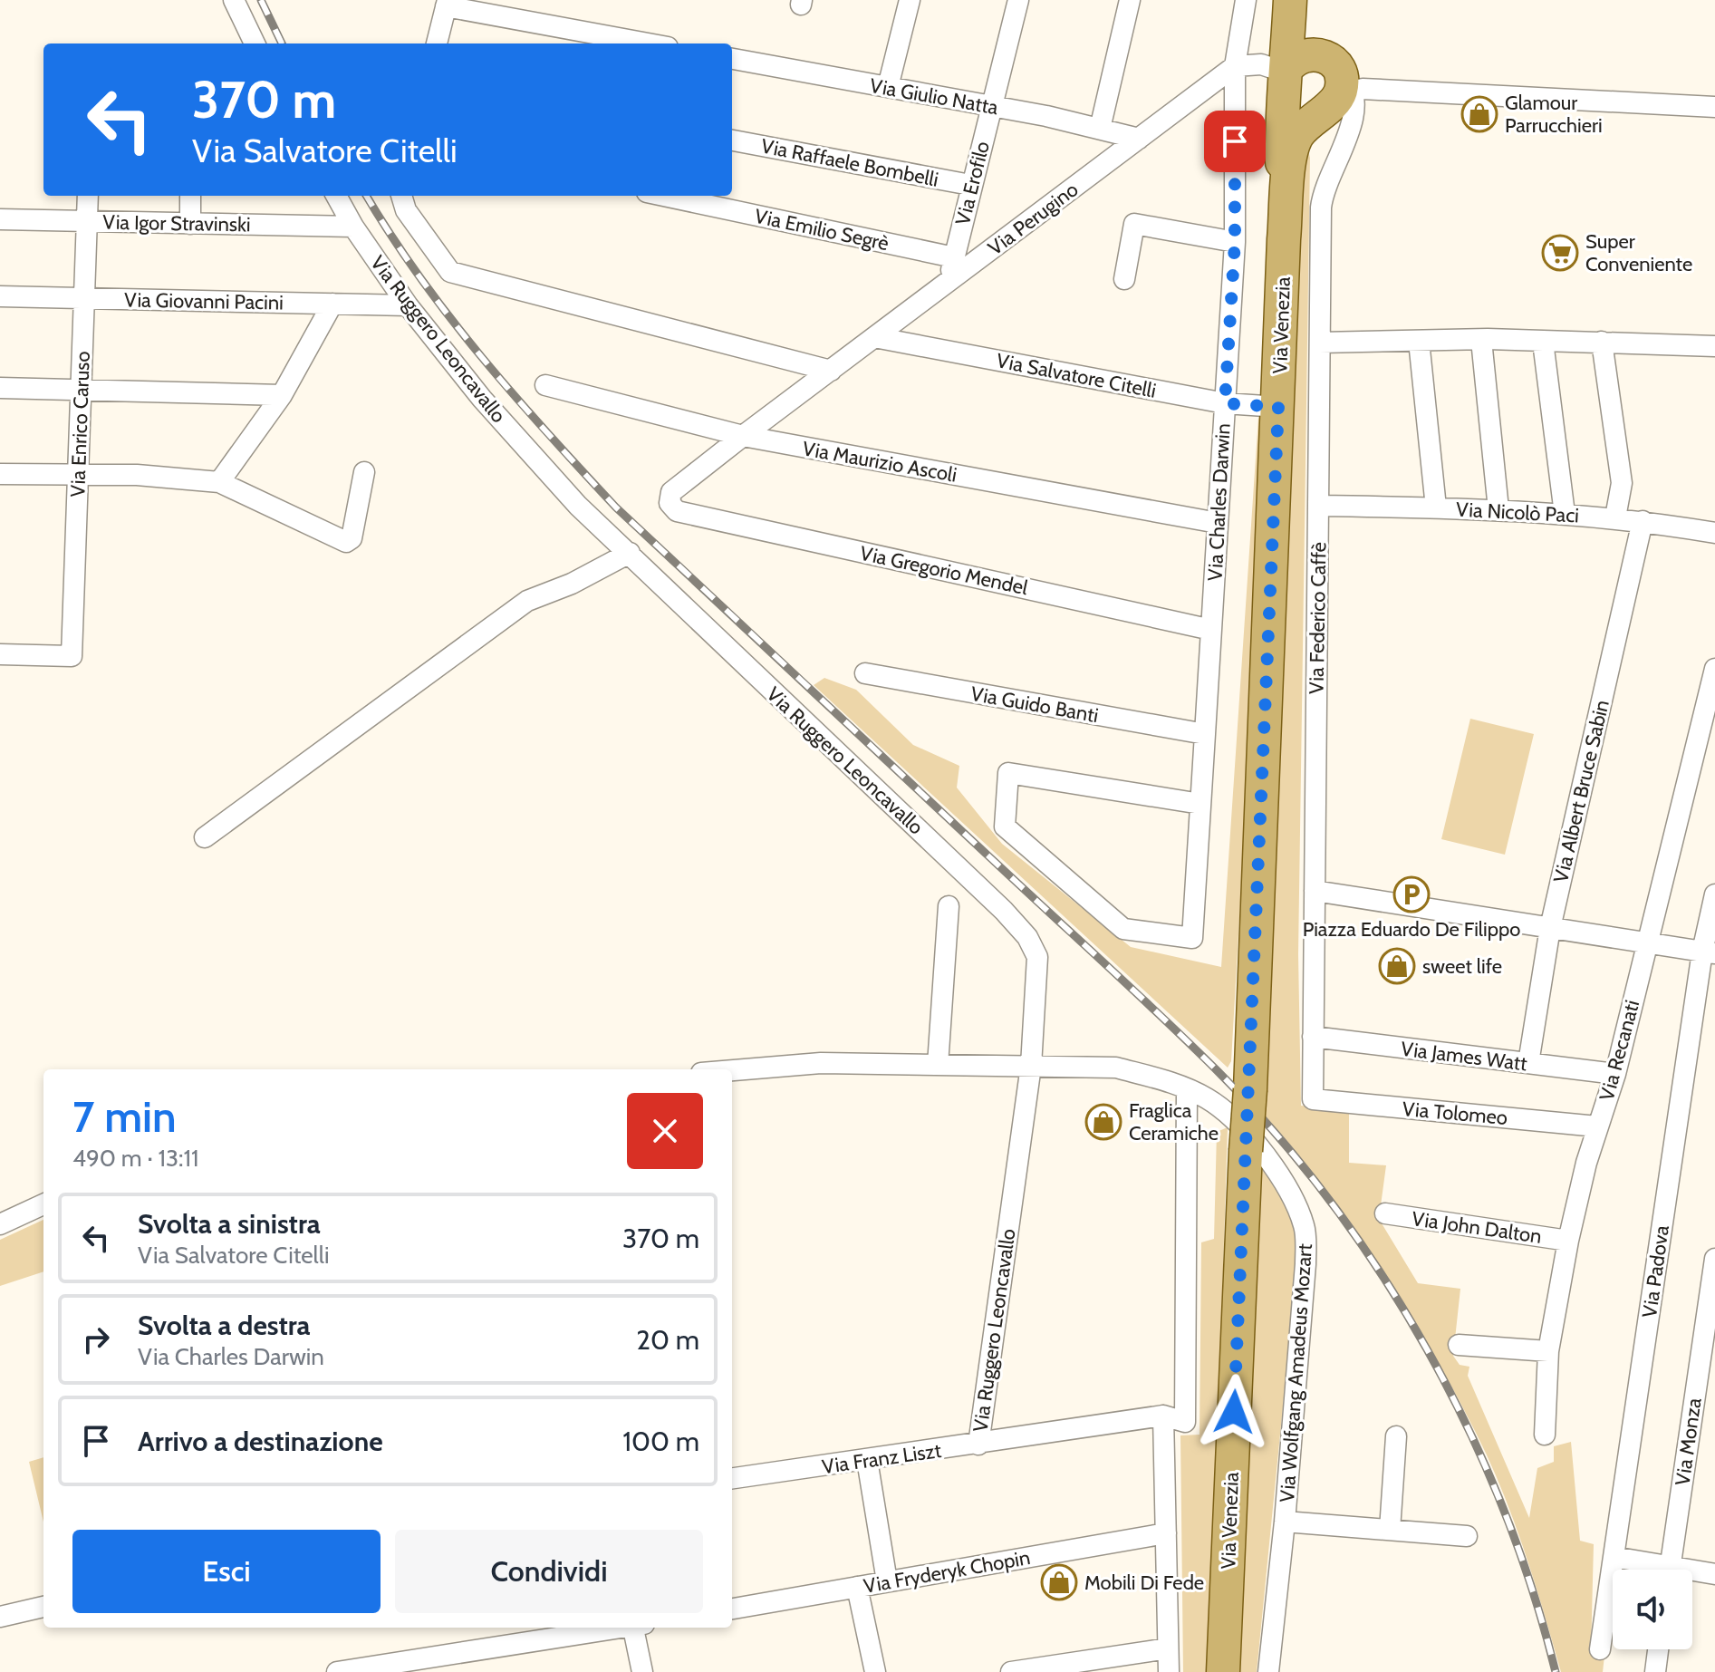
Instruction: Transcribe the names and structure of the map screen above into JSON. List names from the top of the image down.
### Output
{
  "streets": {
    "main road": ["Via Venezia"],
    "street": [
      "Via Giulio Natta",
      "Via Raffaele Bombelli",
      "Via Erofilo",
      "Via Perugino",
      "Via Igor Stravinski",
      "Via Emilio Segrè",
      "Via Giovanni Pacini",
      "Via Ruggero Leoncavallo",
      "Via Salvatore Citelli",
      "Via Enrico Caruso",
      "Via Maurizio Ascoli",
      "Via Charles Darwin",
      "Via Nicolò Paci",
      "Via Gregorio Mendel",
      "Via Federico Caffè",
      "Via Guido Banti",
      "Via Albert Bruce Sabin",
      "Via Recanati",
      "Via James Watt",
      "Via Tolomeo",
      "Via John Dalton",
      "Via Padova",
      "Via Wolfgang Amadeus Mozart",
      "Via Monza",
      "Via Franz Liszt",
      "Via Fryderyk Chopin"
    ]
  },
  "crossings": [
    ["Via Giulio Natta", "Via Erofilo"],
    ["Via Giulio Natta", "Via Perugino"],
    ["Via Raffaele Bombelli", "Via Erofilo"],
    ["Via Erofilo", "Via Perugino"],
    ["Via Erofilo", "Via Emilio Segrè"],
    ["Via Perugino", "Via Salvatore Citelli"],
    ["Via Perugino", "Via Maurizio Ascoli"],
    ["Via Perugino", "Via Charles Darwin"],
    ["Via Perugino", "Via Gregorio Mendel"],
    ["Via Igor Stravinski", "Via Ruggero Leoncavallo"],
    ["Via Igor Stravinski", "Via Enrico Caruso"],
    ["Via Giovanni Pacini", "Via Ruggero Leoncavallo"],
    ["Via Giovanni Pacini", "Via Enrico Caruso"],
    ["Via Venezia", "Via Salvatore Citelli"],
    ["Via Ruggero Leoncavallo", "Via Wolfgang Amadeus Mozart"],
    ["Via Ruggero Leoncavallo", "Via Franz Liszt"],
    ["Via Salvatore Citelli", "Via Charles Darwin"],
    ["Via Maurizio Ascoli", "Via Charles Darwin"],
    ["Via Charles Darwin", "Via Gregorio Mendel"],
    ["Via Charles Darwin", "Via Guido Banti"],
    ["Via Nicolò Paci", "Via Federico Caffè"],
    ["Via Nicolò Paci", "Via Albert Bruce Sabin"],
    ["Via Federico Caffè", "Via James Watt"],
    ["Via Federico Caffè", "Via Tolomeo"],
    ["Via Albert Bruce Sabin", "Via James Watt"],
    ["Via Recanati", "Via James Watt"],
    ["Via Recanati", "Via Tolomeo"],
    ["Via Recanati", "Via John Dalton"],
    ["Via Wolfgang Amadeus Mozart", "Via Franz Liszt"]
  ],
  "places": {
    "shop": [
      "Glamour Parrucchieri",
      "sweet life",
      "Fraglica Ceramiche",
      "Mobili Di Fede"
    ],
    "supermarket": ["Super Conveniente"],
    "parking": ["Piazza Eduardo De Filippo"]
  },
  "page": {
    "turn": ["370 m", "Via Salvatore Citelli"],
    "heading": ["7 min", "490 m · 13:11"],
    "list": [
      {
        "name": "Svolta a sinistra",
        "note": "Via Salvatore Citelli",
        "value": "370 m"
      },
      {
        "name": "Svolta a destra",
        "note": "Via Charles Darwin",
        "value": "20 m"
      },
      {
        "name": "Arrivo a destinazione",
        "value": "100 m"
      }
    ],
    "buttons": ["Esci", "Condividi"]
  }
}
